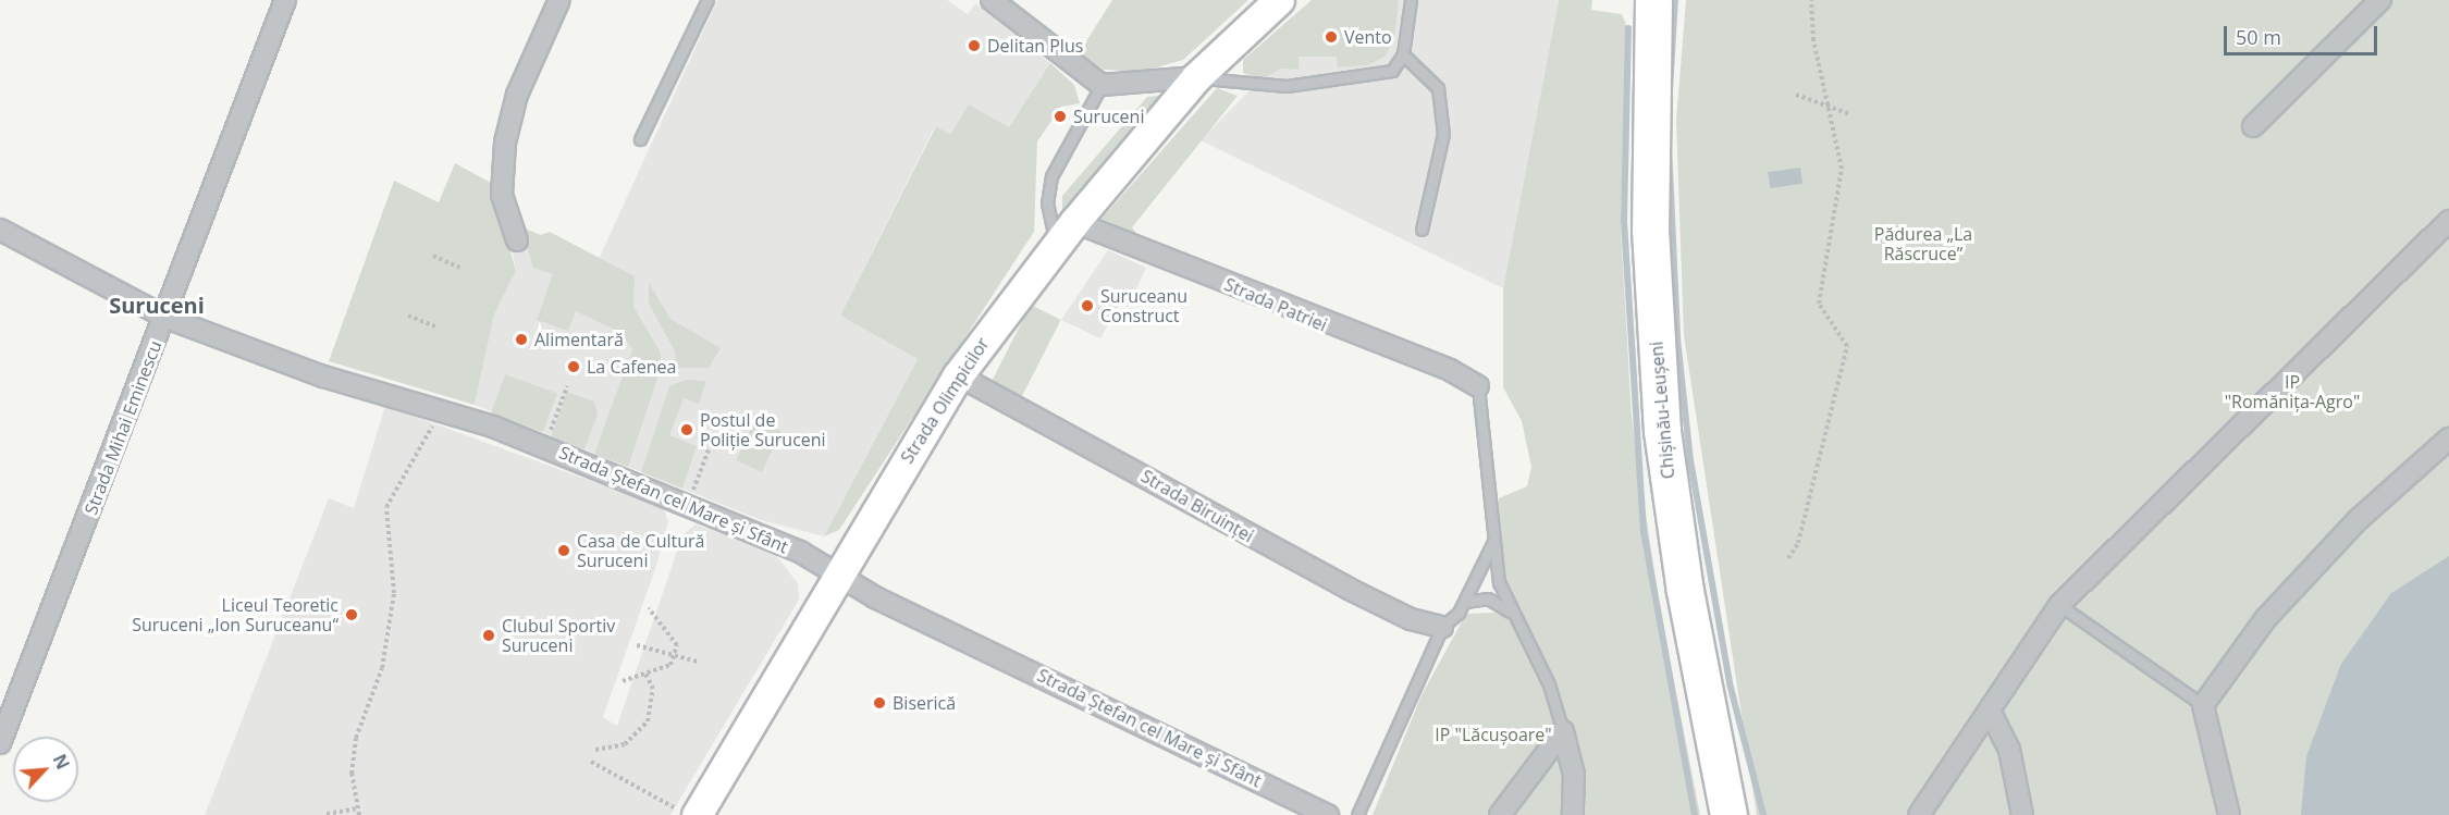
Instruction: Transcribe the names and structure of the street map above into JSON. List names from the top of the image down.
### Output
{
  "streets": {
    "highway": ["Chișinău-Leușeni"],
    "main road": ["Strada Olimpicilor"],
    "street": [
      "Strada Patriei",
      "Strada Mihai Eminescu",
      "Strada Ștefan cel Mare și Sfânt",
      "Strada Biruinței"
    ]
  },
  "crossings": [
    ["Strada Patriei", "Strada Olimpicilor"],
    ["Strada Olimpicilor", "Strada Ștefan cel Mare și Sfânt"],
    ["Strada Olimpicilor", "Strada Biruinței"],
    ["Strada Mihai Eminescu", "Strada Ștefan cel Mare și Sfânt"]
  ],
  "districts": ["Suruceni"],
  "parks": ["Pădurea „La Răscruce”", "IP \"Romănița-Agro\"", "IP \"Lăcușoare\""],
  "places": [
    "Vento",
    "Delitan Plus",
    "Suruceni",
    "Suruceanu Construct",
    "Alimentară",
    "La Cafenea",
    "Postul de Poliție Suruceni",
    "Casa de Cultură Suruceni",
    "Liceul Teoretic Suruceni „Ion Suruceanu“",
    "Clubul Sportiv Suruceni",
    "Biserică"
  ],
  "scale_bar": "50 m",
  "north": "top right"
}
